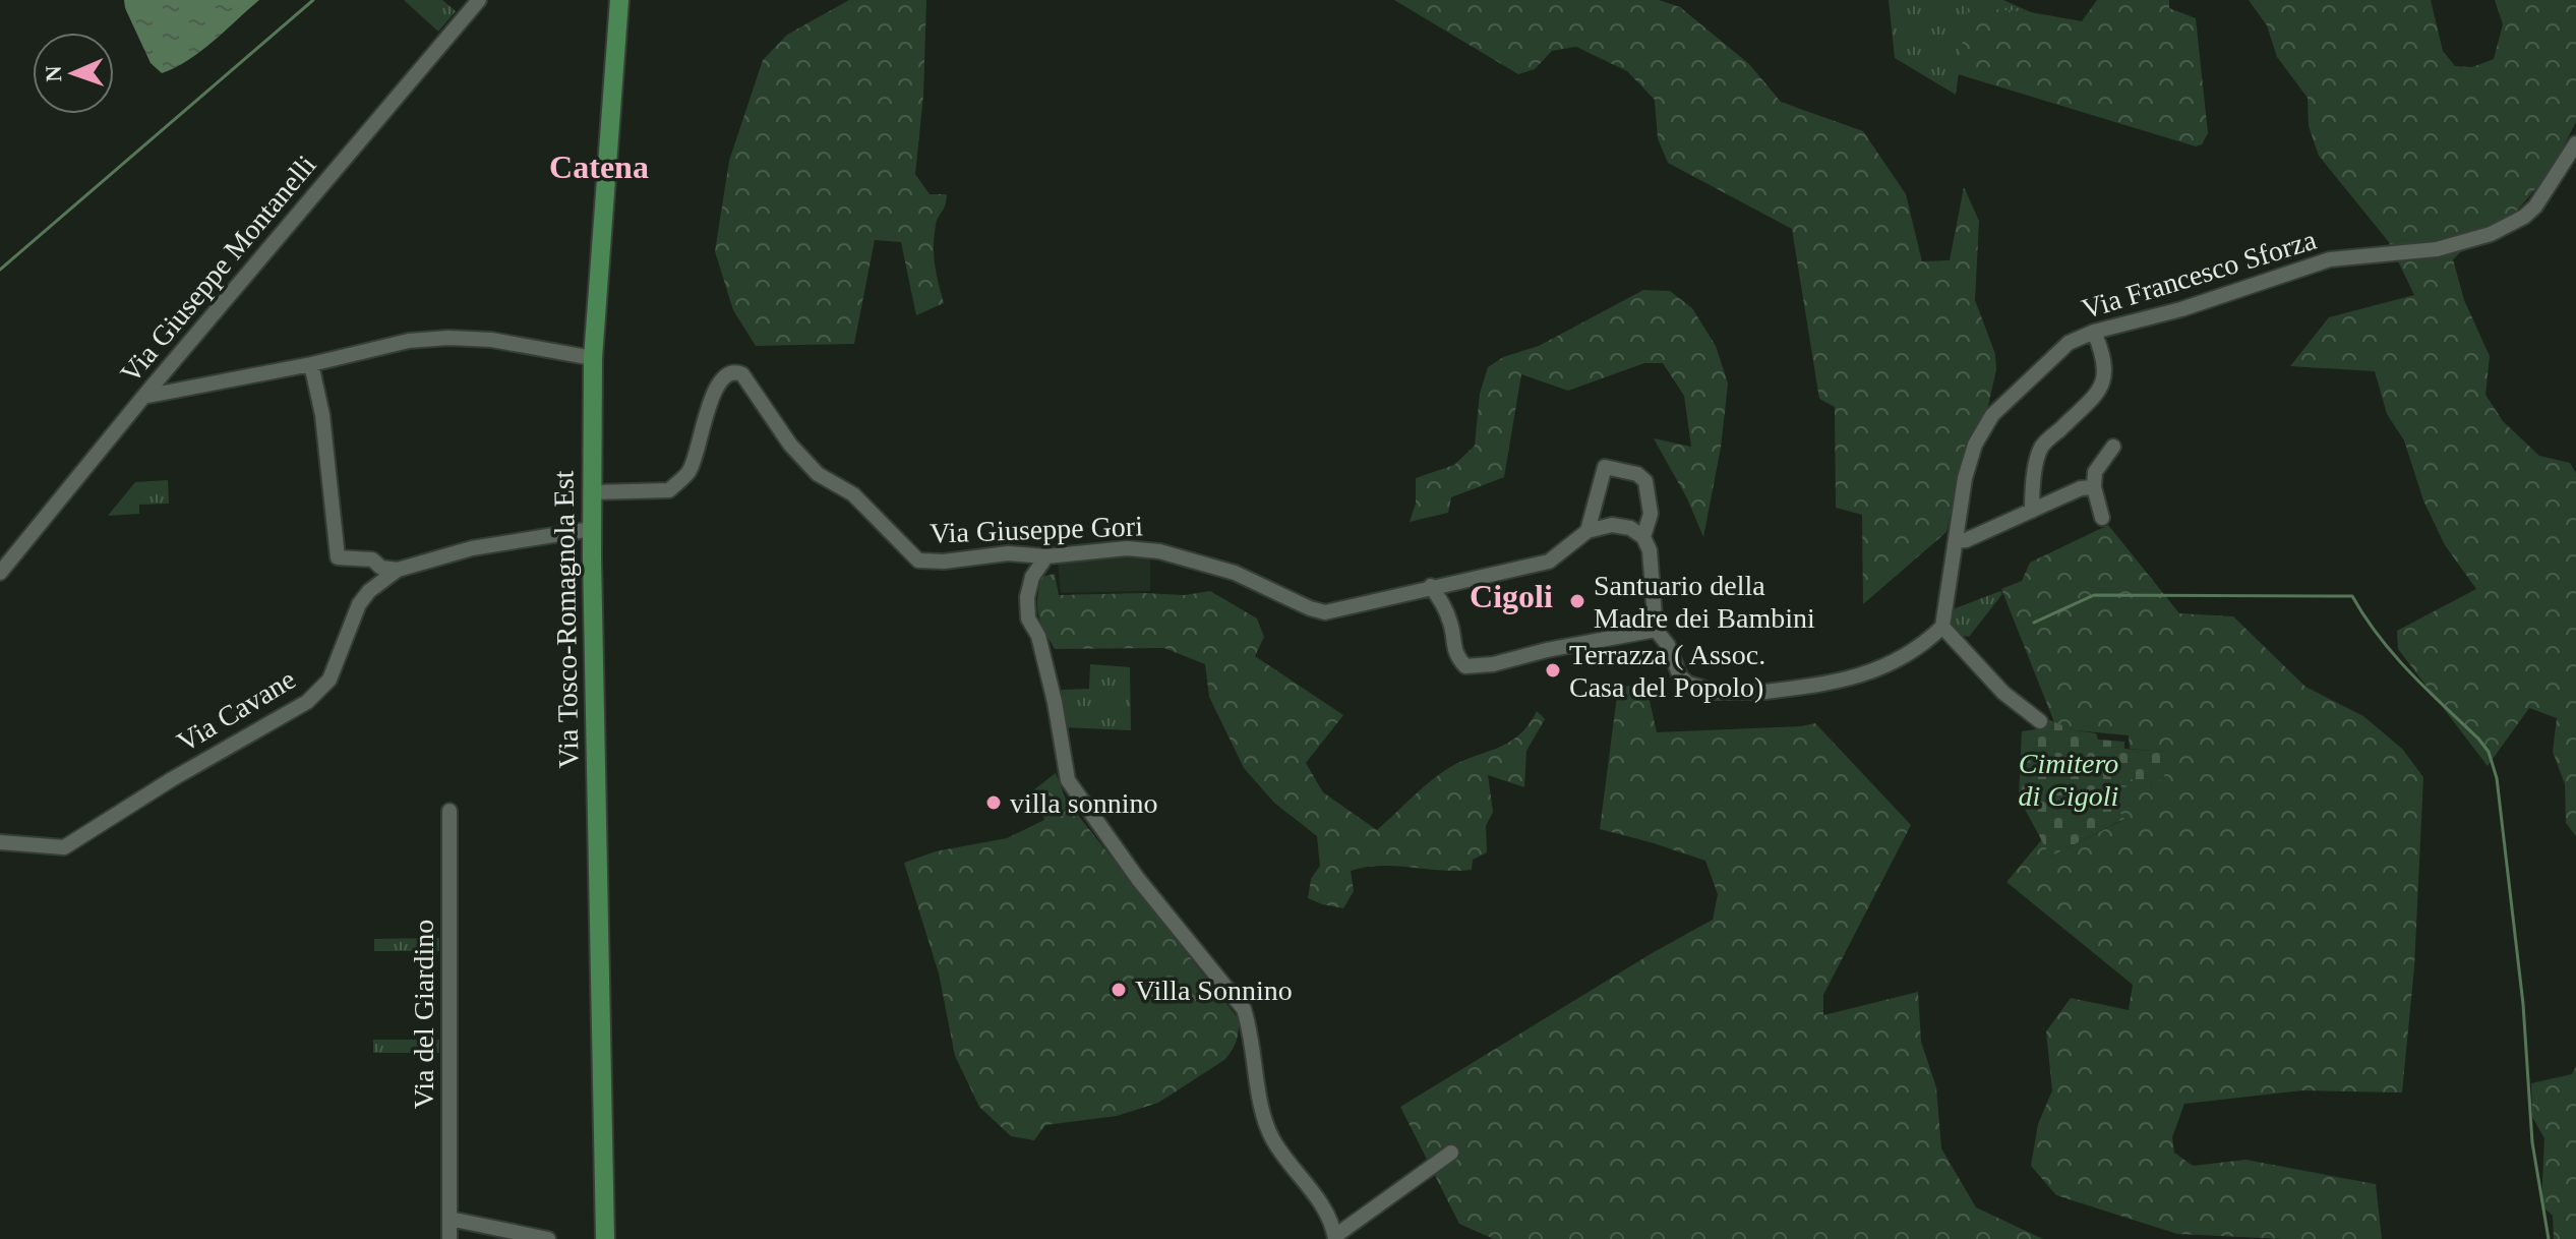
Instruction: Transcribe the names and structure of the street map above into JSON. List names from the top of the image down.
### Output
{
  "streets": {
    "main road": ["Via Tosco-Romagnola Est"],
    "street": [
      "Via Giuseppe Montanelli",
      "Via Francesco Sforza",
      "Via Giuseppe Gori",
      "Via Cavane",
      "Via del Giardino"
    ]
  },
  "crossings": [
    ["Via Giuseppe Gori", "Via Tosco-Romagnola Est"],
    ["Via Tosco-Romagnola Est", "Via Cavane"]
  ],
  "districts": ["Catena", "Cigoli"],
  "parks": ["Cimitero di Cigoli"],
  "places": [
    "Santuario della Madre dei Bambini",
    "Terrazza ( Assoc. Casa del Popolo)",
    "villa sonnino",
    "Villa Sonnino"
  ],
  "north": "left"
}
